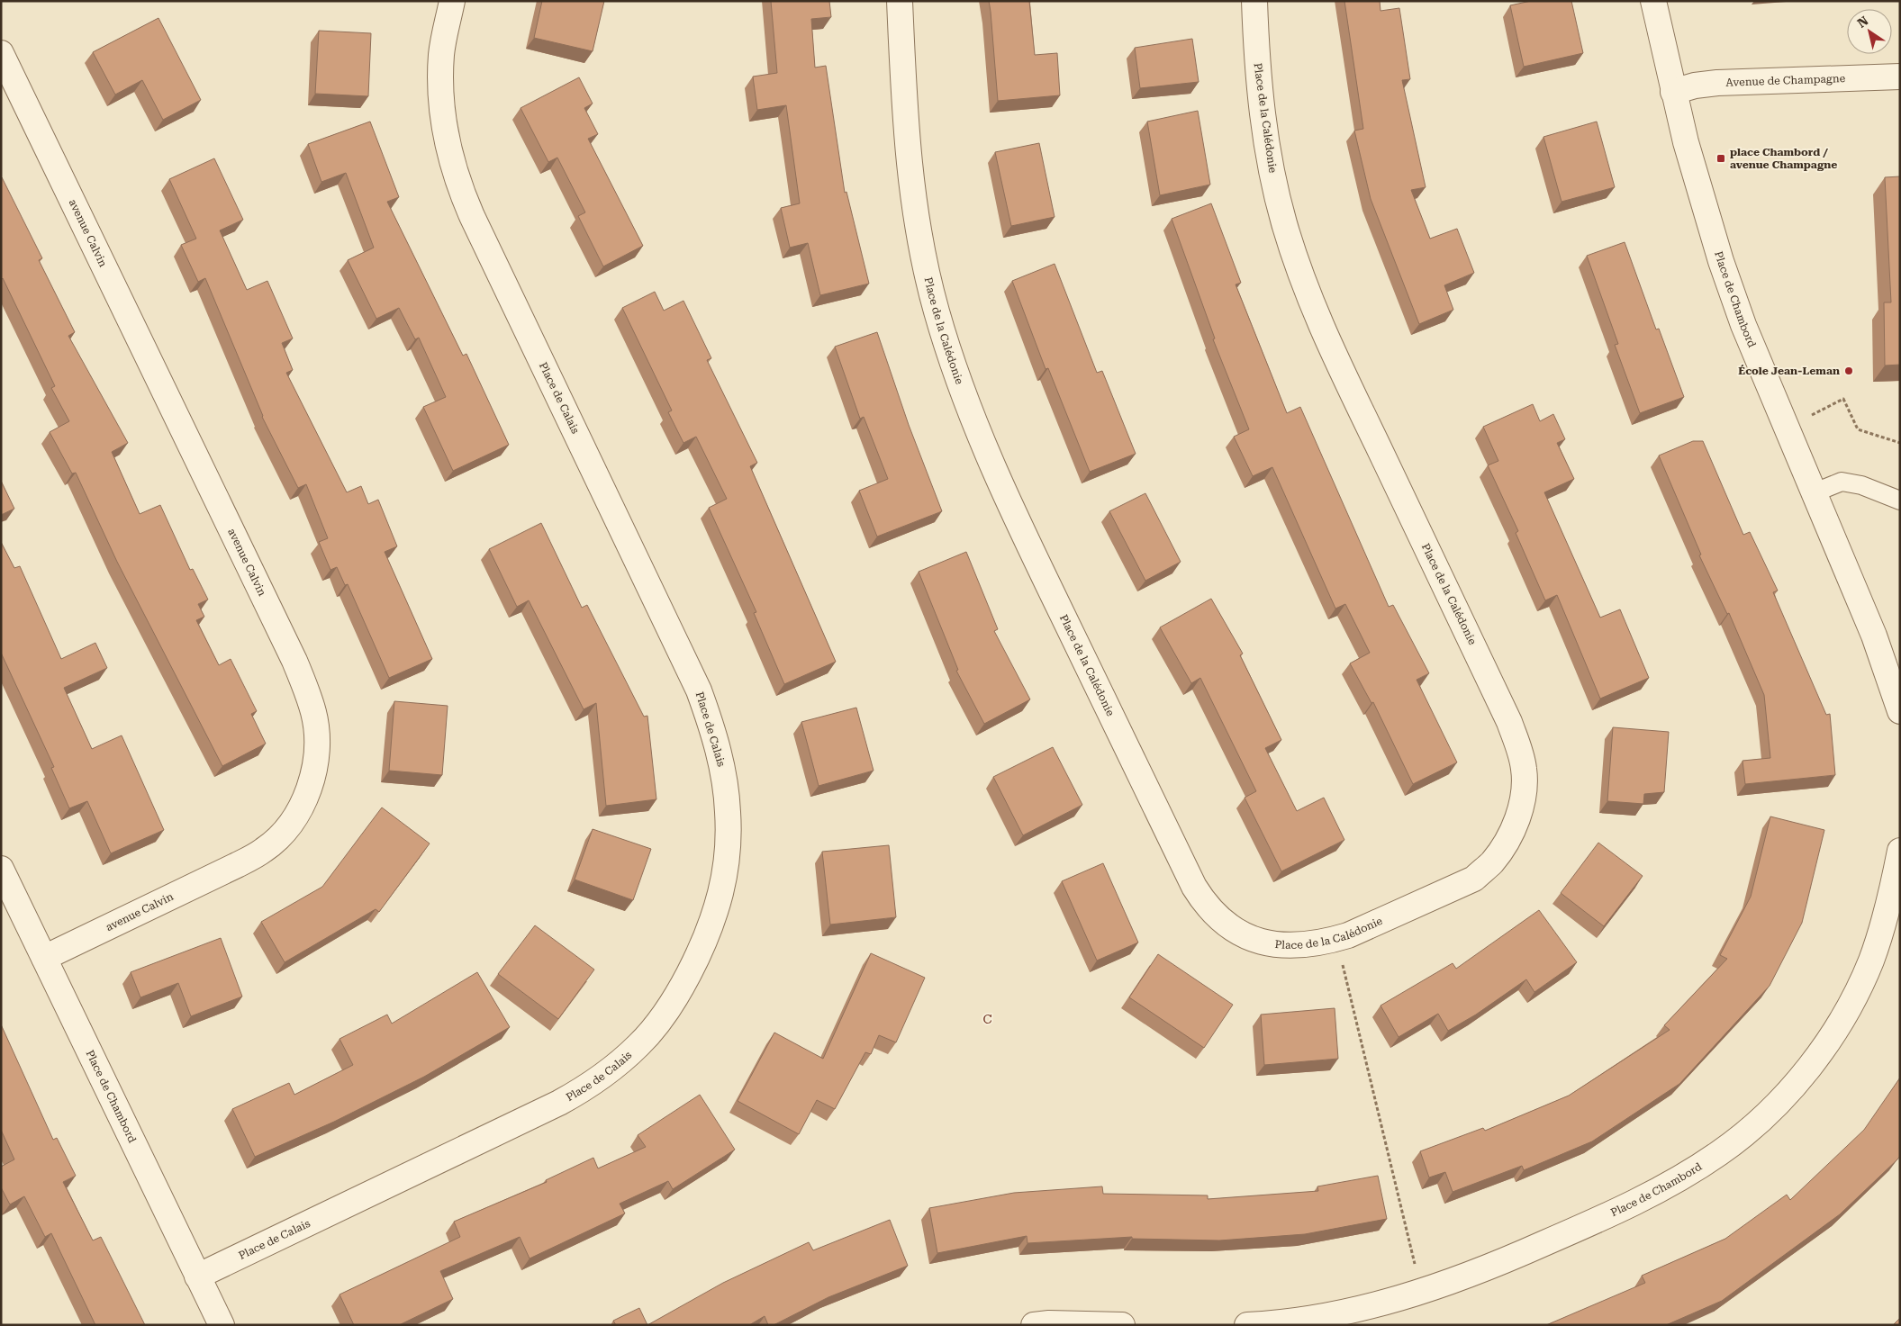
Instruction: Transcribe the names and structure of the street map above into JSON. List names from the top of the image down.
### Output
{
  "streets": {
    "street": [
      "Avenue de Champagne",
      "Place de la Calédonie",
      "avenue Calvin",
      "Place de Chambord",
      "Place de Calais"
    ]
  },
  "crossings": [
    ["Avenue de Champagne", "Place de Chambord"],
    ["avenue Calvin", "Place de Chambord"],
    ["Place de Chambord", "Place de Calais"]
  ],
  "districts": ["C"],
  "places": {
    "transit": ["place Chambord / avenue Champagne"],
    "other": ["École Jean-Leman"]
  },
  "north": "top left"
}
